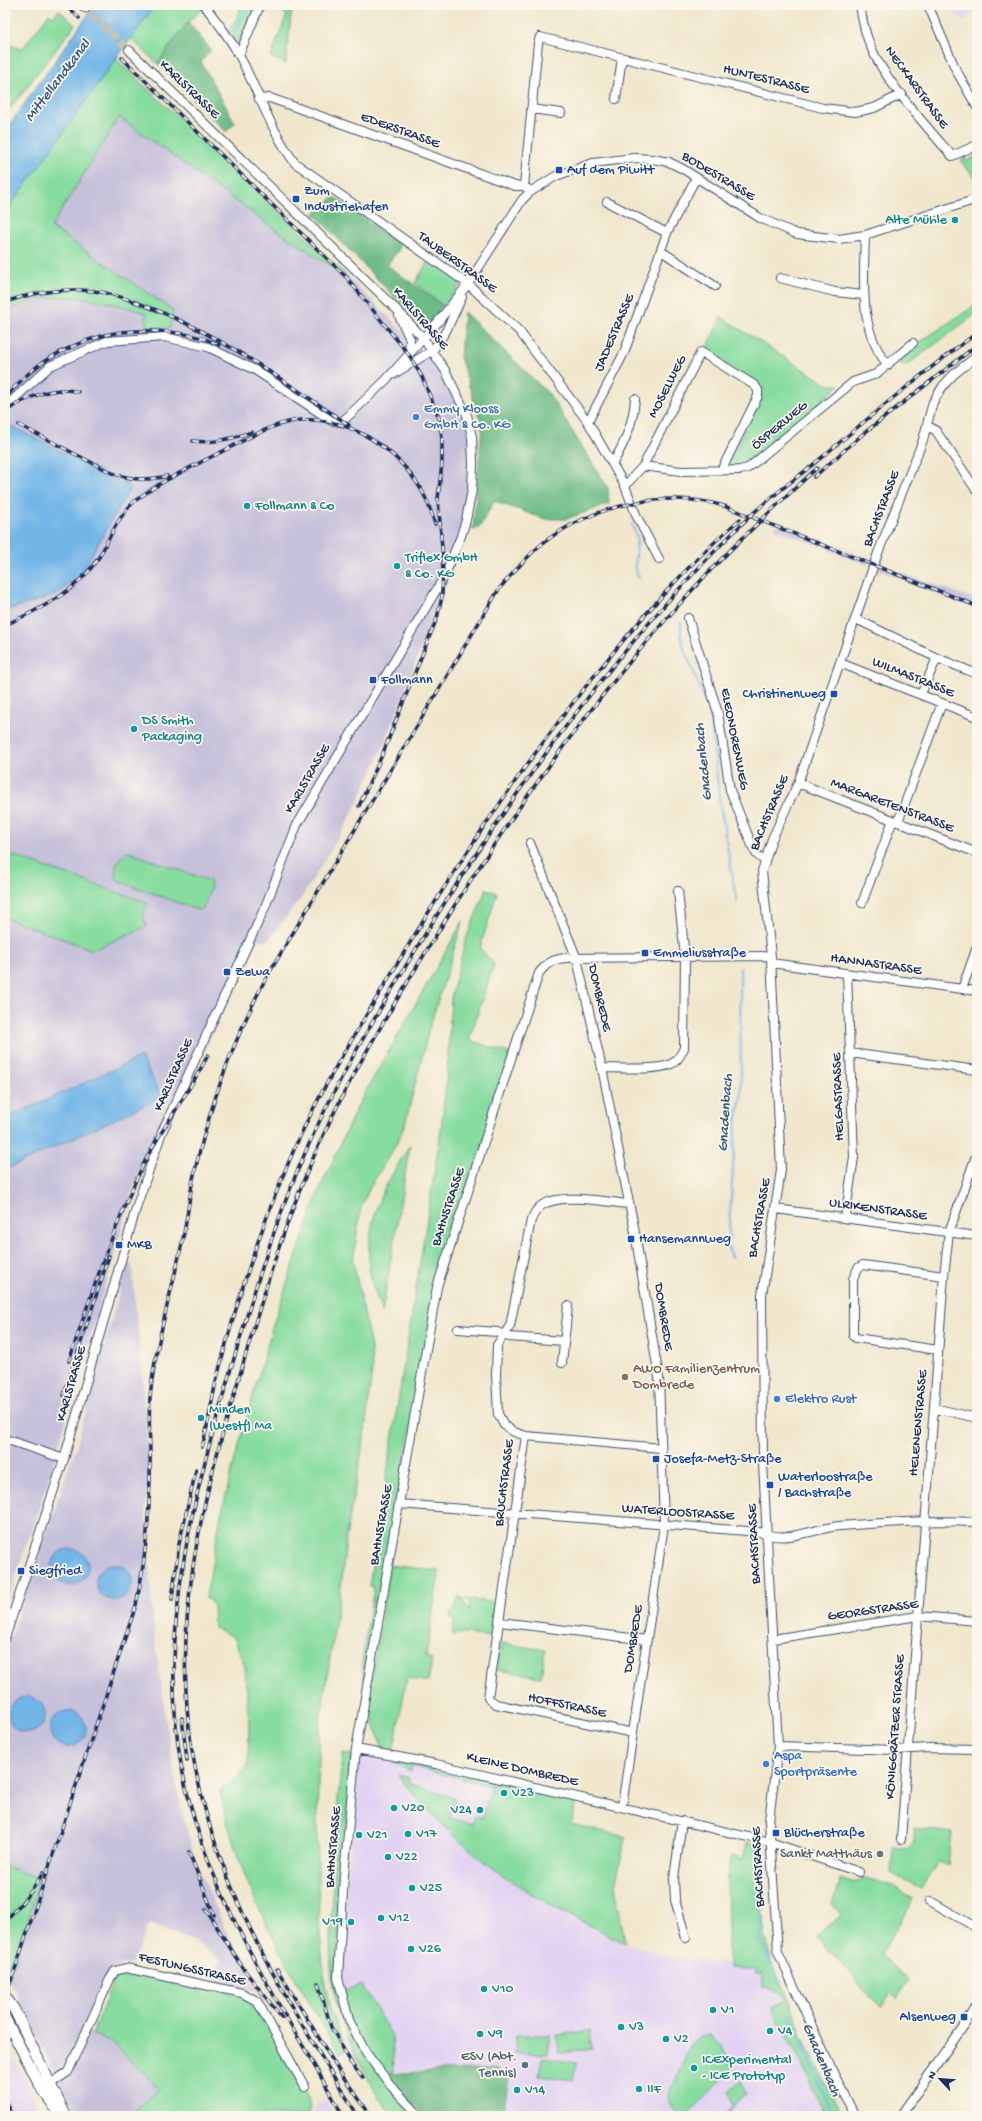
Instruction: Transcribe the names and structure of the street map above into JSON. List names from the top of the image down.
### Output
{
  "streets": {
    "street": [
      "HUNTESTRASSE",
      "NECKARSTRASSE",
      "KARLSTRASSE",
      "EDERSTRASSE",
      "BODESTRASSE",
      "TAUBERSTRASSE",
      "JADESTRASSE",
      "MOSELWEG",
      "ÖSPERWEG",
      "BACHSTRASSE",
      "WILMASTRASSE",
      "ELEONORENWEG",
      "MARGARETENSTRASSE",
      "HANNASTRASSE",
      "DOMBREDE",
      "HELGASTRASSE",
      "BAHNSTRASSE",
      "ULRIKENSTRASSE",
      "HELENENSTRASSE",
      "BRUCHSTRASSE",
      "WATERLOOSTRASSE",
      "GEORGSTRASSE",
      "HOFFSTRASSE",
      "KÖNIGGRÄTZER STRASSE",
      "KLEINE DOMBREDE",
      "FESTUNGSSTRASSE"
    ]
  },
  "crossings": [
    ["HUNTESTRASSE", "NECKARSTRASSE"],
    ["KARLSTRASSE", "BODESTRASSE"],
    ["EDERSTRASSE", "BODESTRASSE"],
    ["EDERSTRASSE", "TAUBERSTRASSE"],
    ["BODESTRASSE", "TAUBERSTRASSE"],
    ["BODESTRASSE", "JADESTRASSE"],
    ["TAUBERSTRASSE", "JADESTRASSE"],
    ["TAUBERSTRASSE", "MOSELWEG"],
    ["MOSELWEG", "ÖSPERWEG"],
    ["BACHSTRASSE", "WILMASTRASSE"],
    ["BACHSTRASSE", "ELEONORENWEG"],
    ["BACHSTRASSE", "MARGARETENSTRASSE"],
    ["BACHSTRASSE", "HANNASTRASSE"],
    ["BACHSTRASSE", "ULRIKENSTRASSE"],
    ["BACHSTRASSE", "WATERLOOSTRASSE"],
    ["BACHSTRASSE", "GEORGSTRASSE"],
    ["BACHSTRASSE", "KLEINE DOMBREDE"],
    ["HANNASTRASSE", "HELGASTRASSE"],
    ["DOMBREDE", "BAHNSTRASSE"],
    ["DOMBREDE", "BRUCHSTRASSE"],
    ["DOMBREDE", "WATERLOOSTRASSE"],
    ["DOMBREDE", "HOFFSTRASSE"],
    ["DOMBREDE", "KLEINE DOMBREDE"],
    ["HELGASTRASSE", "ULRIKENSTRASSE"],
    ["BAHNSTRASSE", "WATERLOOSTRASSE"],
    ["BAHNSTRASSE", "KLEINE DOMBREDE"],
    ["ULRIKENSTRASSE", "HELENENSTRASSE"],
    ["HELENENSTRASSE", "WATERLOOSTRASSE"],
    ["HELENENSTRASSE", "GEORGSTRASSE"],
    ["HELENENSTRASSE", "KÖNIGGRÄTZER STRASSE"],
    ["BRUCHSTRASSE", "WATERLOOSTRASSE"],
    ["BRUCHSTRASSE", "HOFFSTRASSE"],
    ["GEORGSTRASSE", "KÖNIGGRÄTZER STRASSE"]
  ],
  "water": ["Mittellandkanal", "Gnadenbach"],
  "places": {
    "transit": [
      "Auf dem Piwitt",
      "Zum Industriehafen",
      "Follmann",
      "Christinenweg",
      "Emmeliusstraße",
      "Zewa",
      "Hansemannweg",
      "MKB",
      "Josefa-Metz-Straße",
      "Waterloostraße / Bachstraße",
      "Siegfried",
      "Blücherstraße",
      "Alsenweg"
    ],
    "other": [
      "Alte Mühle",
      "Emmy Klooss GmbH & Co. KG",
      "Follmann & Co",
      "Triflex GmbH & Co. KG",
      "DS Smith Packaging",
      "AWO Familienzentrum Dombrede",
      "Elektro Rust",
      "Minden (Westf) Ma",
      "Aspa Sportpräsente",
      "V23",
      "V20",
      "V24",
      "V17",
      "V21",
      "Sankt Matthäus",
      "V22",
      "V25",
      "V12",
      "V19",
      "V26",
      "V10",
      "V1",
      "V3",
      "V4",
      "V9",
      "V2",
      "ESV (Abt. Tennis)",
      "ICExperimental - ICE Prototyp",
      "IIF",
      "V14"
    ]
  },
  "north": "top left"
}
